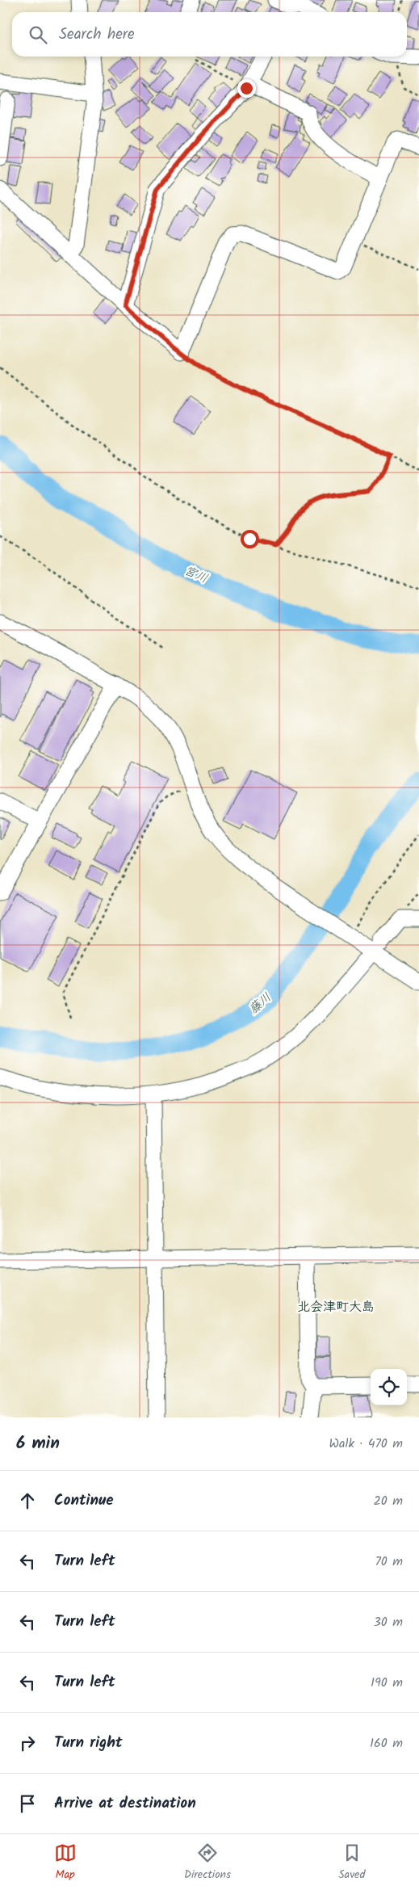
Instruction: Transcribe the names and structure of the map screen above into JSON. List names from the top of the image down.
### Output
{
  "districts": ["北会津町大島"],
  "water": ["宮川", "藤川"],
  "page": {
    "search": "Search here",
    "heading": ["6 min", "Walk · 470 m"],
    "list": [
      ["Continue", "20 m"],
      ["Turn left", "70 m"],
      ["Turn left", "30 m"],
      ["Turn left", "190 m"],
      ["Turn right", "160 m"],
      "Arrive at destination"
    ],
    "nav": ["Map", "Directions", "Saved"]
  }
}
